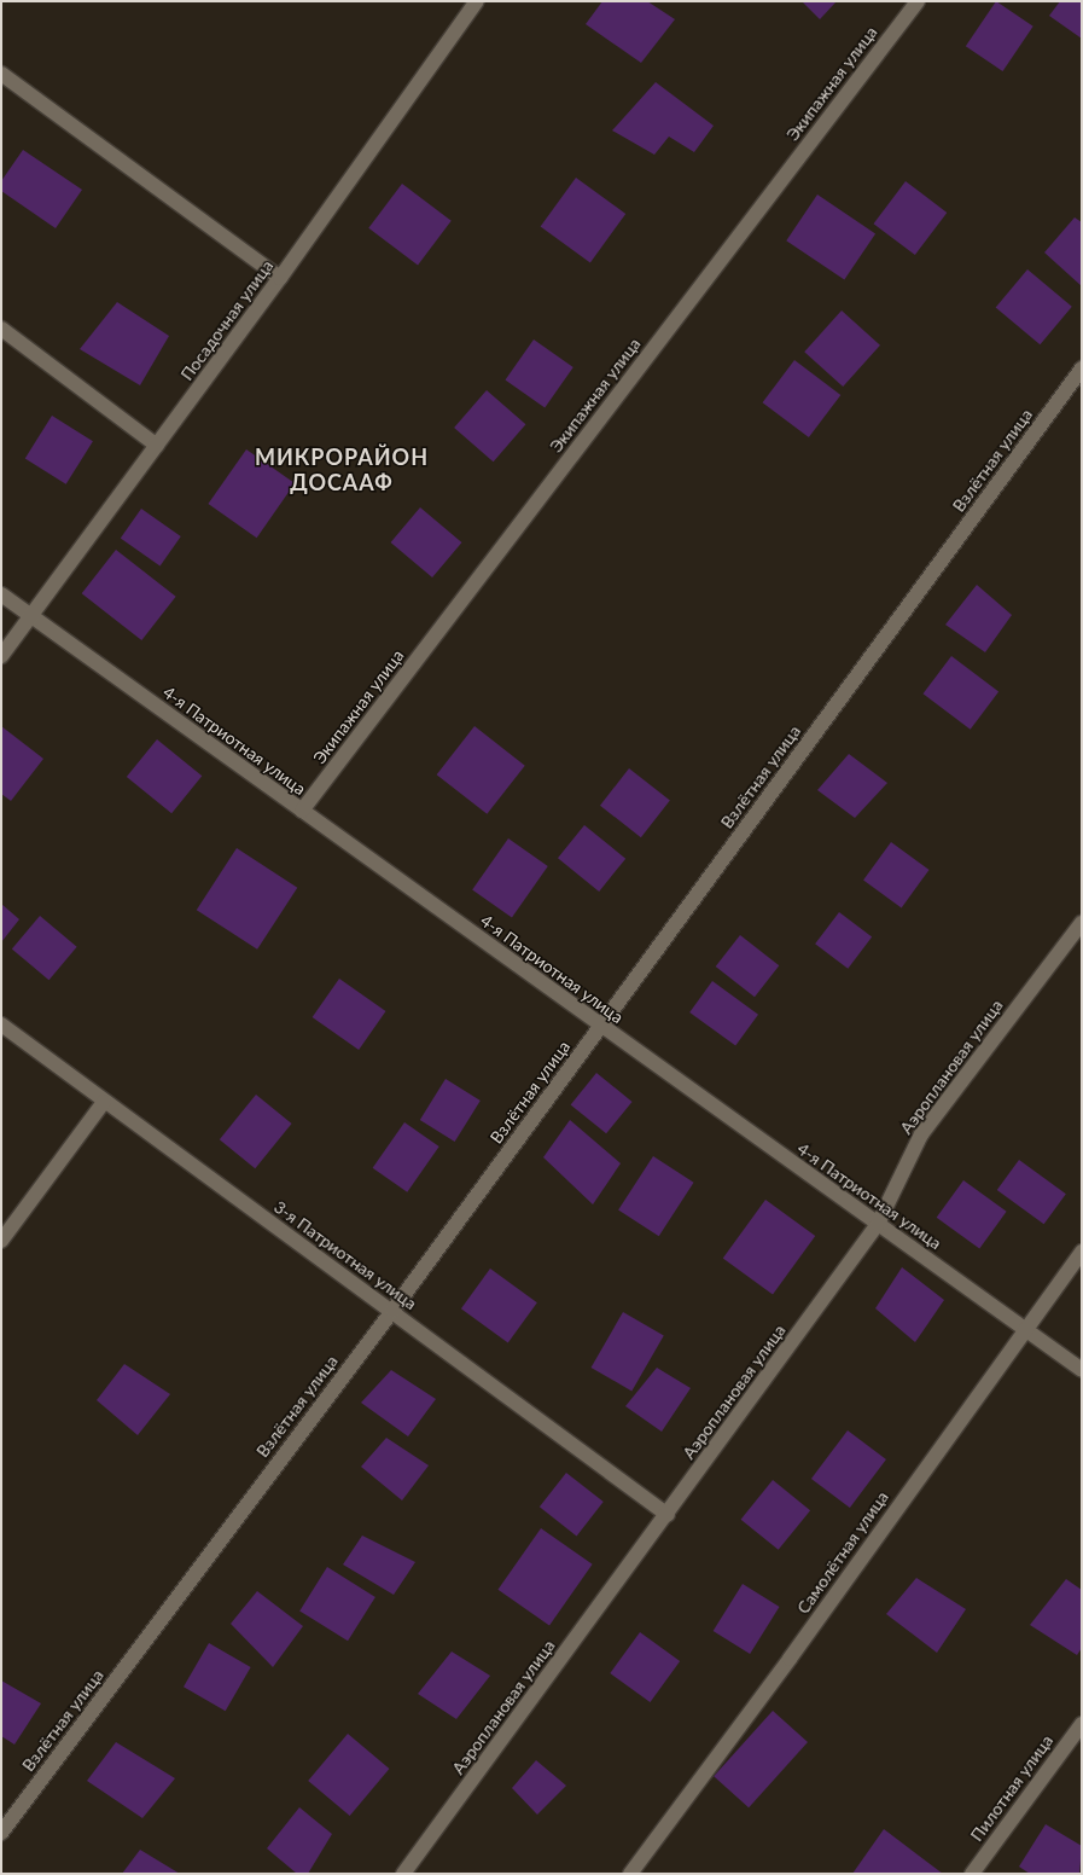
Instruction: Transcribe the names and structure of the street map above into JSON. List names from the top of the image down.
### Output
{
  "streets": {
    "street": [
      "Экипажная улица",
      "Посадочная улица",
      "Взлётная улица",
      "4-я Патриотная улица",
      "Аэроплановая улица",
      "3-я Патриотная улица",
      "Самолётная улица",
      "Пилотная улица"
    ]
  },
  "crossings": [
    ["Экипажная улица", "4-я Патриотная улица"],
    ["Посадочная улица", "4-я Патриотная улица"],
    ["Взлётная улица", "4-я Патриотная улица"],
    ["Взлётная улица", "3-я Патриотная улица"],
    ["4-я Патриотная улица", "Аэроплановая улица"],
    ["4-я Патриотная улица", "Самолётная улица"],
    ["Аэроплановая улица", "3-я Патриотная улица"]
  ],
  "districts": ["МИКРОРАЙОН ДОСААФ"]
}
